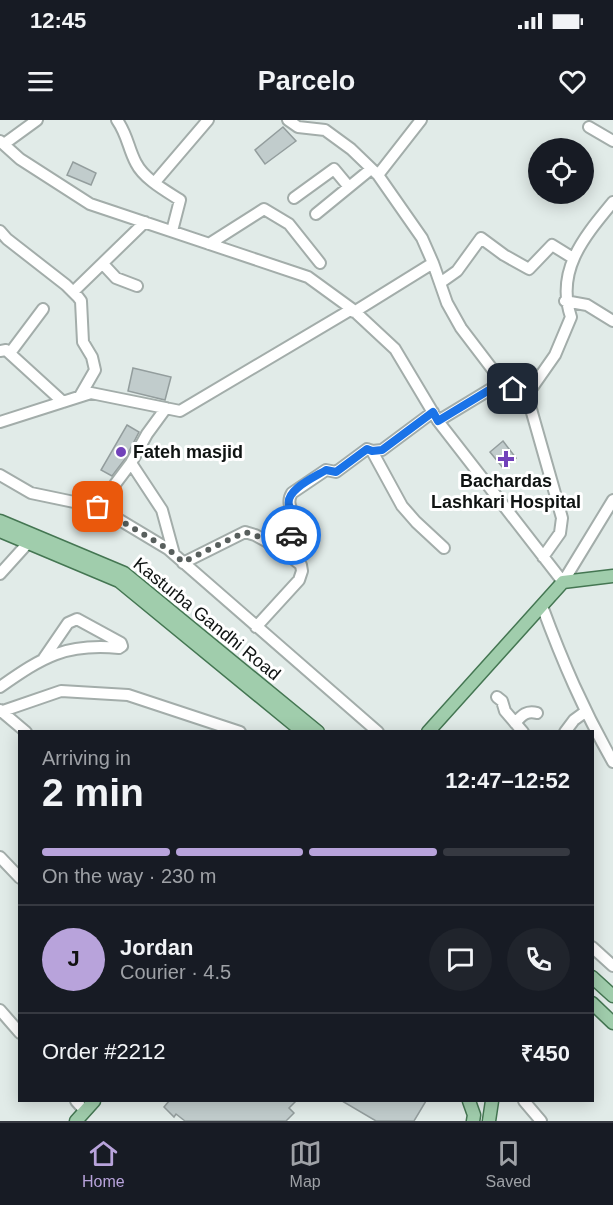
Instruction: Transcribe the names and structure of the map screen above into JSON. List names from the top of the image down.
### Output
{
  "streets": {
    "main road": ["Kasturba Gandhi Road"]
  },
  "places": {
    "other": ["Fateh masjid"],
    "health": ["Bachardas Lashkari Hospital"]
  },
  "page": {
    "status": "12:45",
    "header": "Parcelo",
    "heading": ["2 min", "Arriving in", "12:47–12:52"],
    "panel": [
      "Jordan",
      "Courier · 4.5",
      "Order #2212",
      "₹450"
    ],
    "bar": "On the way · 230 m",
    "round": "J",
    "tabs": ["Home", "Map", "Saved"]
  }
}
